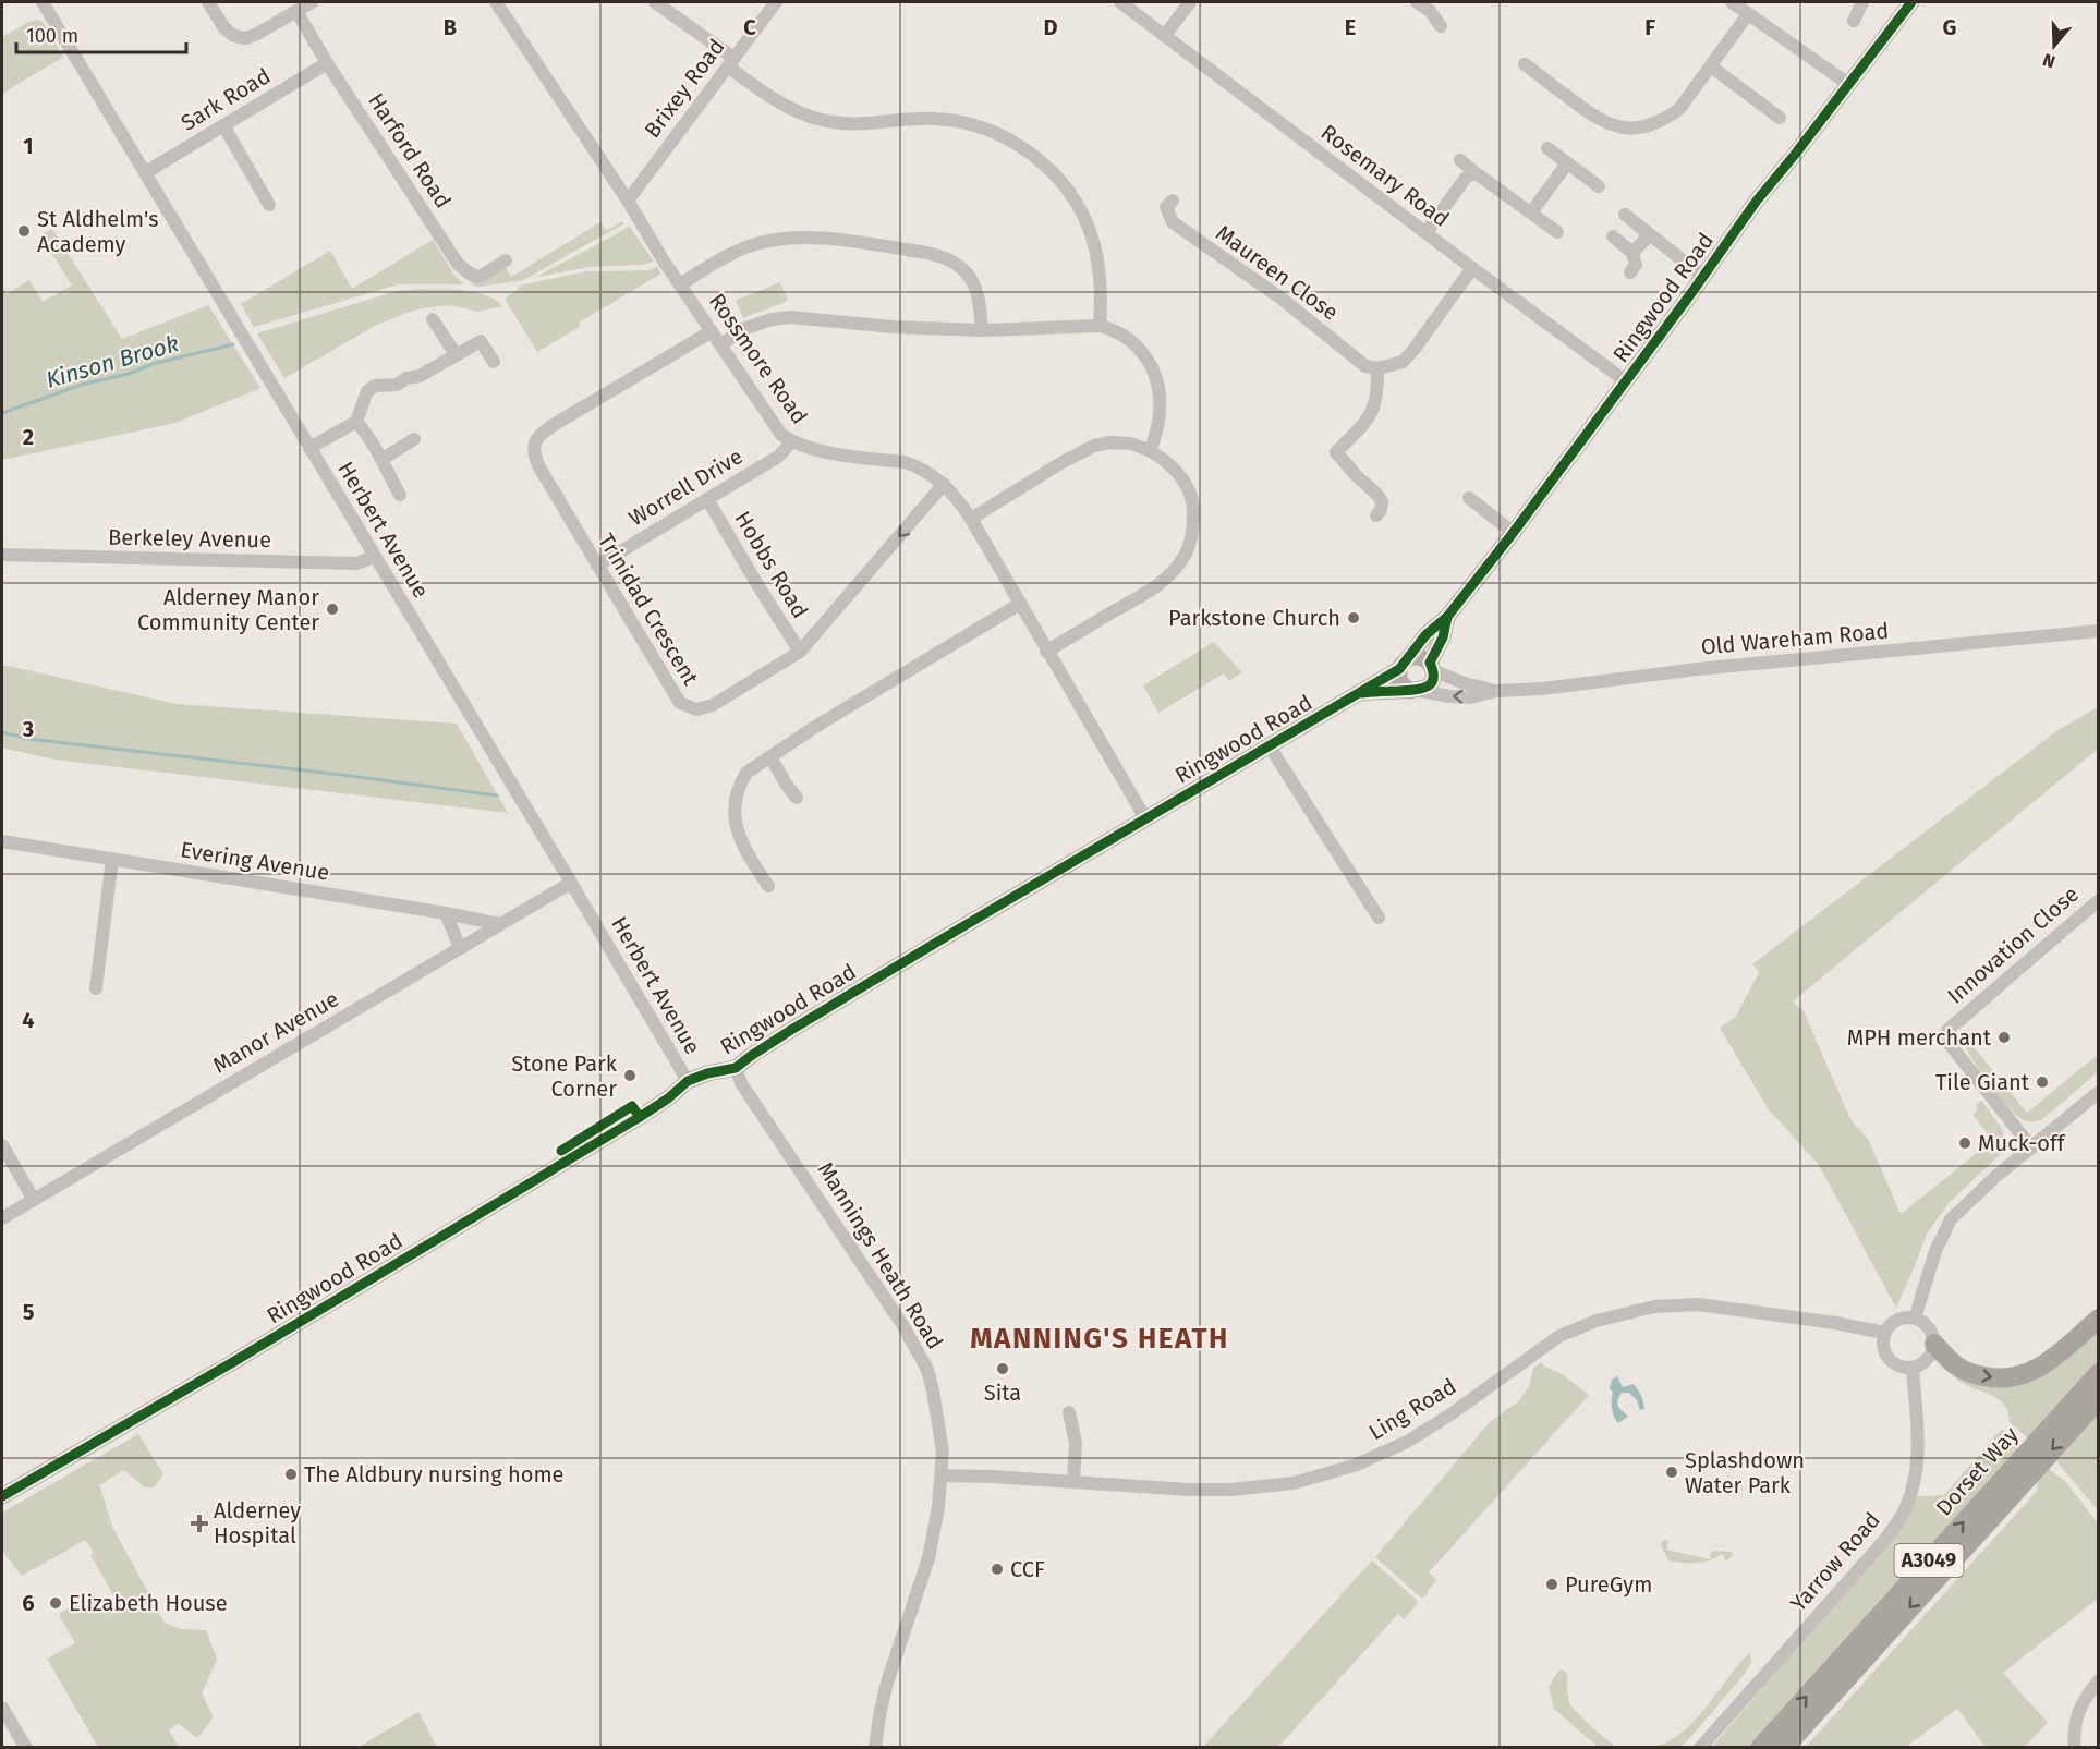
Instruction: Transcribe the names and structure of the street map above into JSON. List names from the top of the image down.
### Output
{
  "streets": {
    "highway": ["Dorset Way", "A3049"],
    "main road": ["Ringwood Road"],
    "street": [
      "Brixey Road",
      "Sark Road",
      "Harford Road",
      "Rosemary Road",
      "Maureen Close",
      "Rossmore Road",
      "Worrell Drive",
      "Herbert Avenue",
      "Berkeley Avenue",
      "Hobbs Road",
      "Trinidad Crescent",
      "Old Wareham Road",
      "Evering Avenue",
      "Innovation Close",
      "Manor Avenue",
      "Mannings Heath Road",
      "Ling Road",
      "Yarrow Road"
    ]
  },
  "crossings": [
    ["Brixey Road", "Rossmore Road"],
    ["Sark Road", "Harford Road"],
    ["Sark Road", "Herbert Avenue"],
    ["Rosemary Road", "Ringwood Road"],
    ["Ringwood Road", "Rossmore Road"],
    ["Ringwood Road", "Herbert Avenue"],
    ["Ringwood Road", "Old Wareham Road"],
    ["Ringwood Road", "Mannings Heath Road"],
    ["Rossmore Road", "Worrell Drive"],
    ["Rossmore Road", "Trinidad Crescent"],
    ["Worrell Drive", "Hobbs Road"],
    ["Worrell Drive", "Trinidad Crescent"],
    ["Herbert Avenue", "Berkeley Avenue"],
    ["Herbert Avenue", "Manor Avenue"],
    ["Hobbs Road", "Trinidad Crescent"],
    ["Evering Avenue", "Manor Avenue"],
    ["Mannings Heath Road", "Ling Road"],
    ["Ling Road", "Yarrow Road"]
  ],
  "districts": ["MANNING'S HEATH"],
  "water": ["Kinson Brook"],
  "places": {
    "other": [
      "St Aldhelm's Academy",
      "Alderney Manor Community Center",
      "Parkstone Church",
      "MPH merchant",
      "Stone Park Corner",
      "Tile Giant",
      "Muck-off",
      "Sita",
      "Splashdown Water Park",
      "The Aldbury nursing home",
      "CCF",
      "PureGym",
      "Elizabeth House"
    ],
    "health": ["Alderney Hospital"]
  },
  "scale_bar": "100 m",
  "north": "bottom",
  "grid": {
    "columns": [
      "B",
      "C",
      "D",
      "E",
      "F",
      "G"
    ],
    "rows": [
      "1",
      "2",
      "3",
      "4",
      "5",
      "6"
    ]
  }
}
